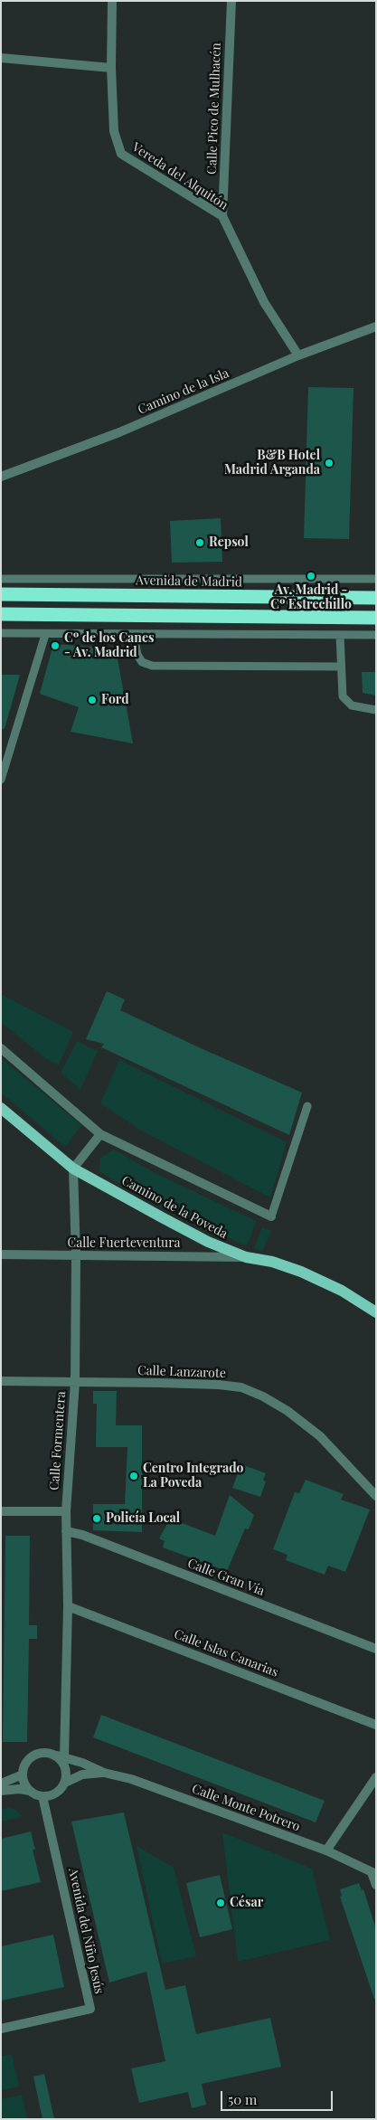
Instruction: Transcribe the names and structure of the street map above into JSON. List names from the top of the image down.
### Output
{
  "streets": {
    "highway": ["Avenida de Madrid"],
    "main road": ["Camino de la Poveda"],
    "street": [
      "Calle Pico de Mulhacén",
      "Vereda del Alquitón",
      "Camino de la Isla",
      "Calle Fuerteventura",
      "Calle Lanzarote",
      "Calle Formentera",
      "Calle Gran Vía",
      "Calle Islas Canarias",
      "Calle Monte Potrero",
      "Avenida del Niño Jesús"
    ]
  },
  "crossings": [
    ["Calle Pico de Mulhacén", "Vereda del Alquitón"],
    ["Vereda del Alquitón", "Camino de la Isla"],
    ["Camino de la Poveda", "Calle Fuerteventura"],
    ["Camino de la Poveda", "Calle Formentera"],
    ["Calle Fuerteventura", "Calle Formentera"],
    ["Calle Lanzarote", "Calle Formentera"],
    ["Calle Formentera", "Calle Gran Vía"],
    ["Calle Formentera", "Calle Islas Canarias"],
    ["Calle Formentera", "Calle Monte Potrero"],
    ["Calle Formentera", "Avenida del Niño Jesús"],
    ["Calle Monte Potrero", "Avenida del Niño Jesús"]
  ],
  "places": [
    "B&B Hotel Madrid Arganda",
    "Repsol",
    "Av. Madrid - Cº Estrechillo",
    "Cº de los Canes - Av. Madrid",
    "Ford",
    "Centro Integrado La Poveda",
    "Policía Local",
    "César"
  ],
  "scale_bar": "50 m"
}
